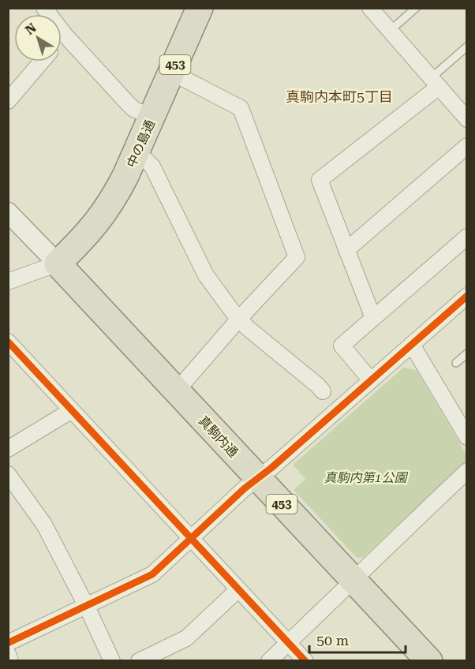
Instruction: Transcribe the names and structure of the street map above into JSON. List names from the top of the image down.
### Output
{
  "streets": {
    "highway": ["453", "中の島通", "真駒内通"]
  },
  "crossings": [
    ["中の島通", "真駒内通"]
  ],
  "districts": ["真駒内本町5丁目"],
  "parks": ["真駒内第1公園"],
  "scale_bar": "50 m",
  "north": "top left"
}
